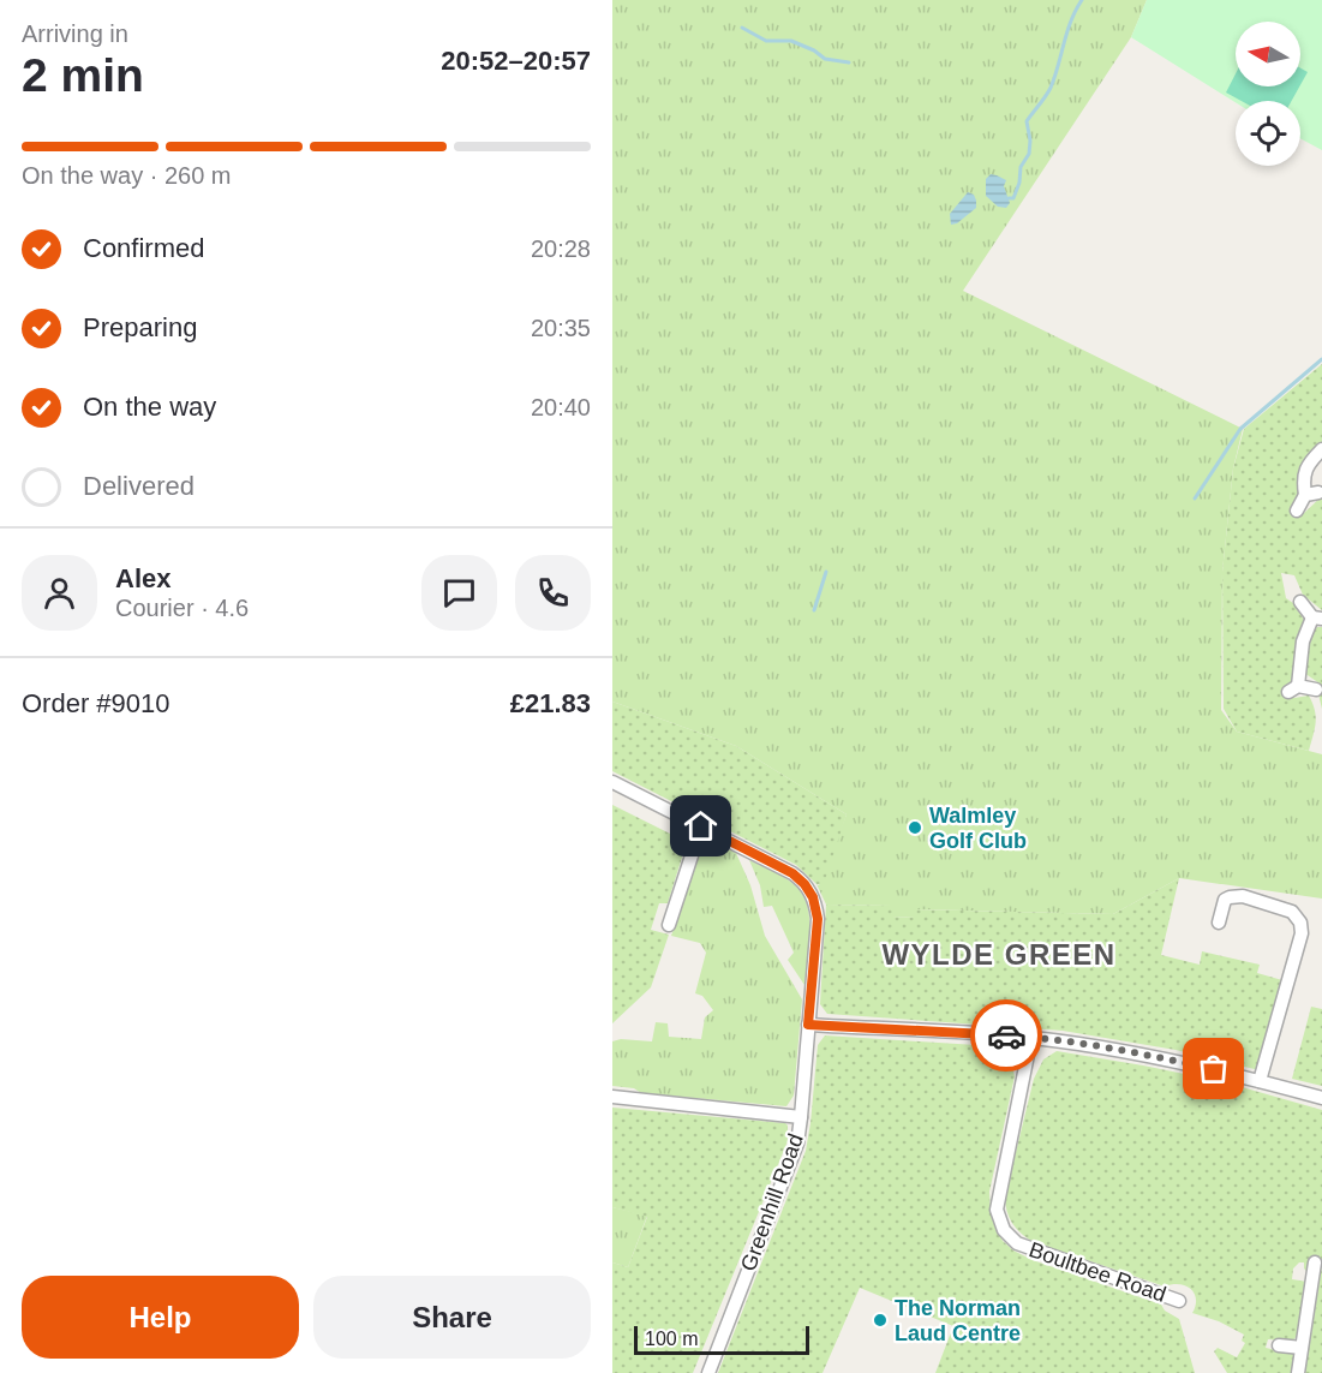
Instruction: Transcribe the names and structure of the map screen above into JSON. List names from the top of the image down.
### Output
{
  "streets": {
    "street": ["Greenhill Road", "Boultbee Road"]
  },
  "districts": ["WYLDE GREEN"],
  "places": ["Walmley Golf Club", "The Norman Laud Centre"],
  "scale_bar": "100 m",
  "north": "left",
  "page": {
    "heading": ["2 min", "Arriving in", "20:52–20:57"],
    "panel": [
      "Alex",
      "Courier · 4.6",
      "Order #9010",
      "£21.83"
    ],
    "bar": "On the way · 260 m",
    "list": [
      ["Confirmed", "20:28"],
      ["Preparing", "20:35"],
      ["On the way", "20:40"],
      "Delivered"
    ],
    "buttons": ["Help", "Share"],
    "scale": "100 m"
  }
}
